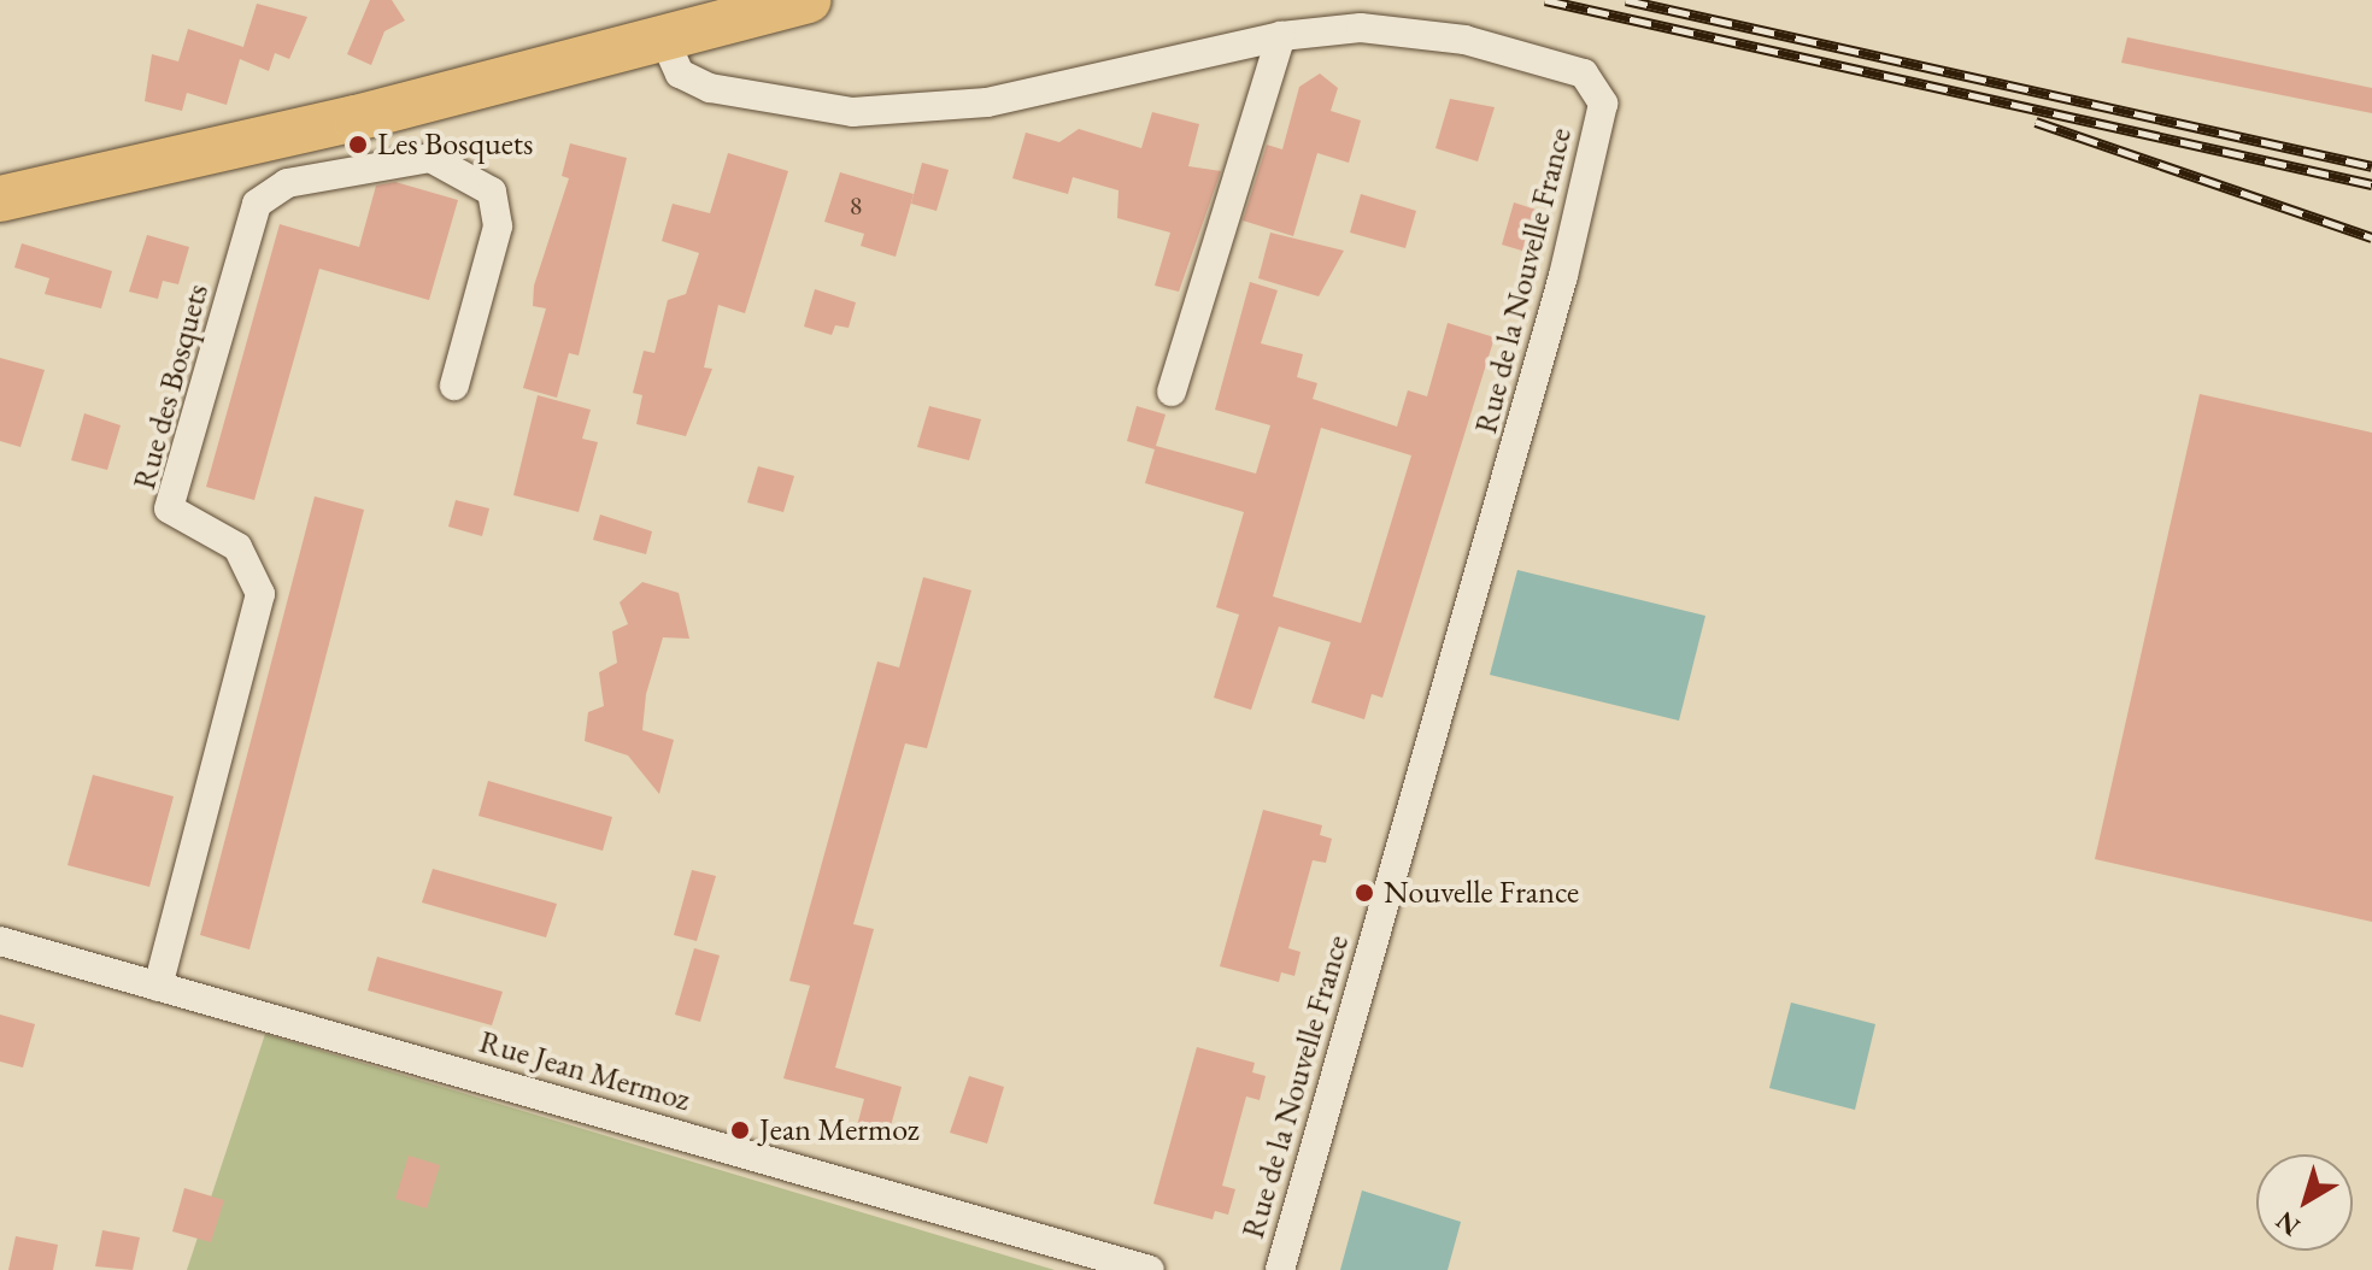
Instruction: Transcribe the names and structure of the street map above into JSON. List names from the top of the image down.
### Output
{
  "streets": {
    "street": ["Rue de la Nouvelle France", "Rue des Bosquets", "Rue Jean Mermoz"]
  },
  "crossings": [
    ["Rue des Bosquets", "Rue Jean Mermoz"]
  ],
  "places": ["Les Bosquets", "Nouvelle France", "Jean Mermoz"],
  "house_numbers": ["8"],
  "north": "bottom left"
}
